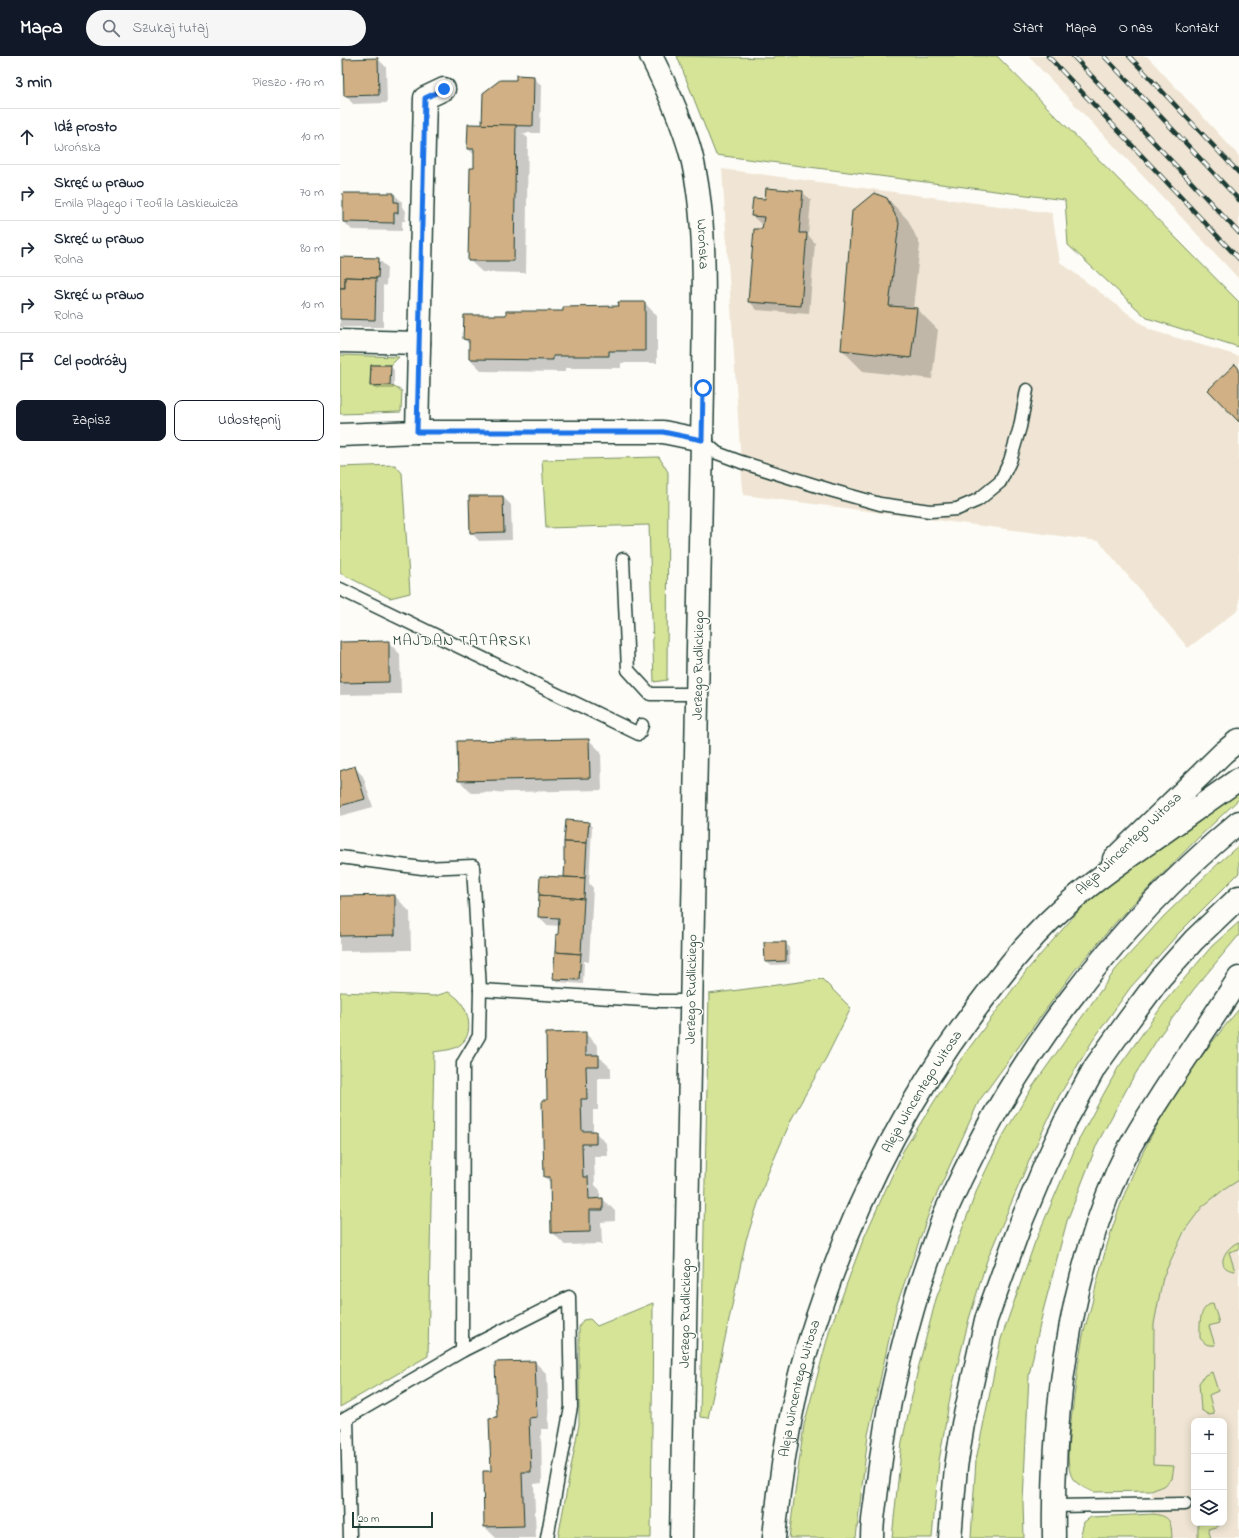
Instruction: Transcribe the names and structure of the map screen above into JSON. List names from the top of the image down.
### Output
{
  "streets": {
    "main road": ["Wrońska", "Jerzego Rudlickiego", "Aleja Wincentego Witosa"]
  },
  "crossings": [
    ["Wrońska", "Jerzego Rudlickiego"]
  ],
  "districts": ["MAJDAN TATARSKI"],
  "scale_bar": "20 m",
  "page": {
    "header": "Mapa",
    "search": "Szukaj tutaj",
    "nav": [
      "Start",
      "Mapa",
      "O nas",
      "Kontakt"
    ],
    "heading": ["3 min", "Pieszo · 170 m"],
    "list": [
      ["Idź prosto", "Wrońska", "10 m"],
      ["Skręć w prawo", "Emila Plagego i Teofila Laskiewicza", "70 m"],
      ["Skręć w prawo", "Rolna", "80 m"],
      ["Skręć w prawo", "Rolna", "10 m"],
      "Cel podróży"
    ],
    "buttons": ["Zapisz", "Udostępnij"],
    "map_buttons": ["+", "−"],
    "scale": "20 m"
  }
}
